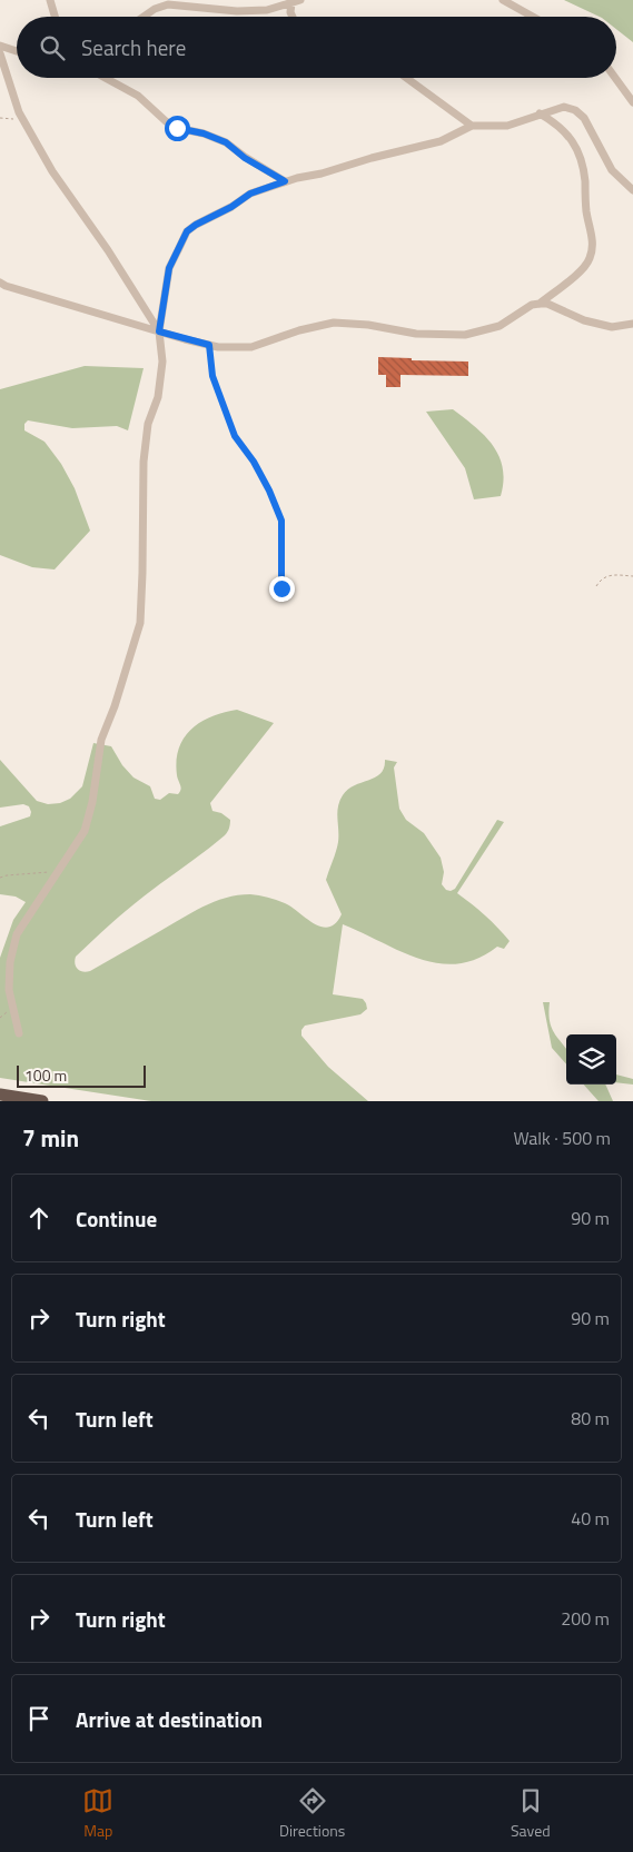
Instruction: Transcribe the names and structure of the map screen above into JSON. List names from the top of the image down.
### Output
{
  "scale_bar": "100 m",
  "page": {
    "search": "Search here",
    "scale": "100 m",
    "heading": ["7 min", "Walk · 500 m"],
    "list": [
      ["Continue", "90 m"],
      ["Turn right", "90 m"],
      ["Turn left", "80 m"],
      ["Turn left", "40 m"],
      ["Turn right", "200 m"],
      "Arrive at destination"
    ],
    "nav": ["Map", "Directions", "Saved"]
  }
}
